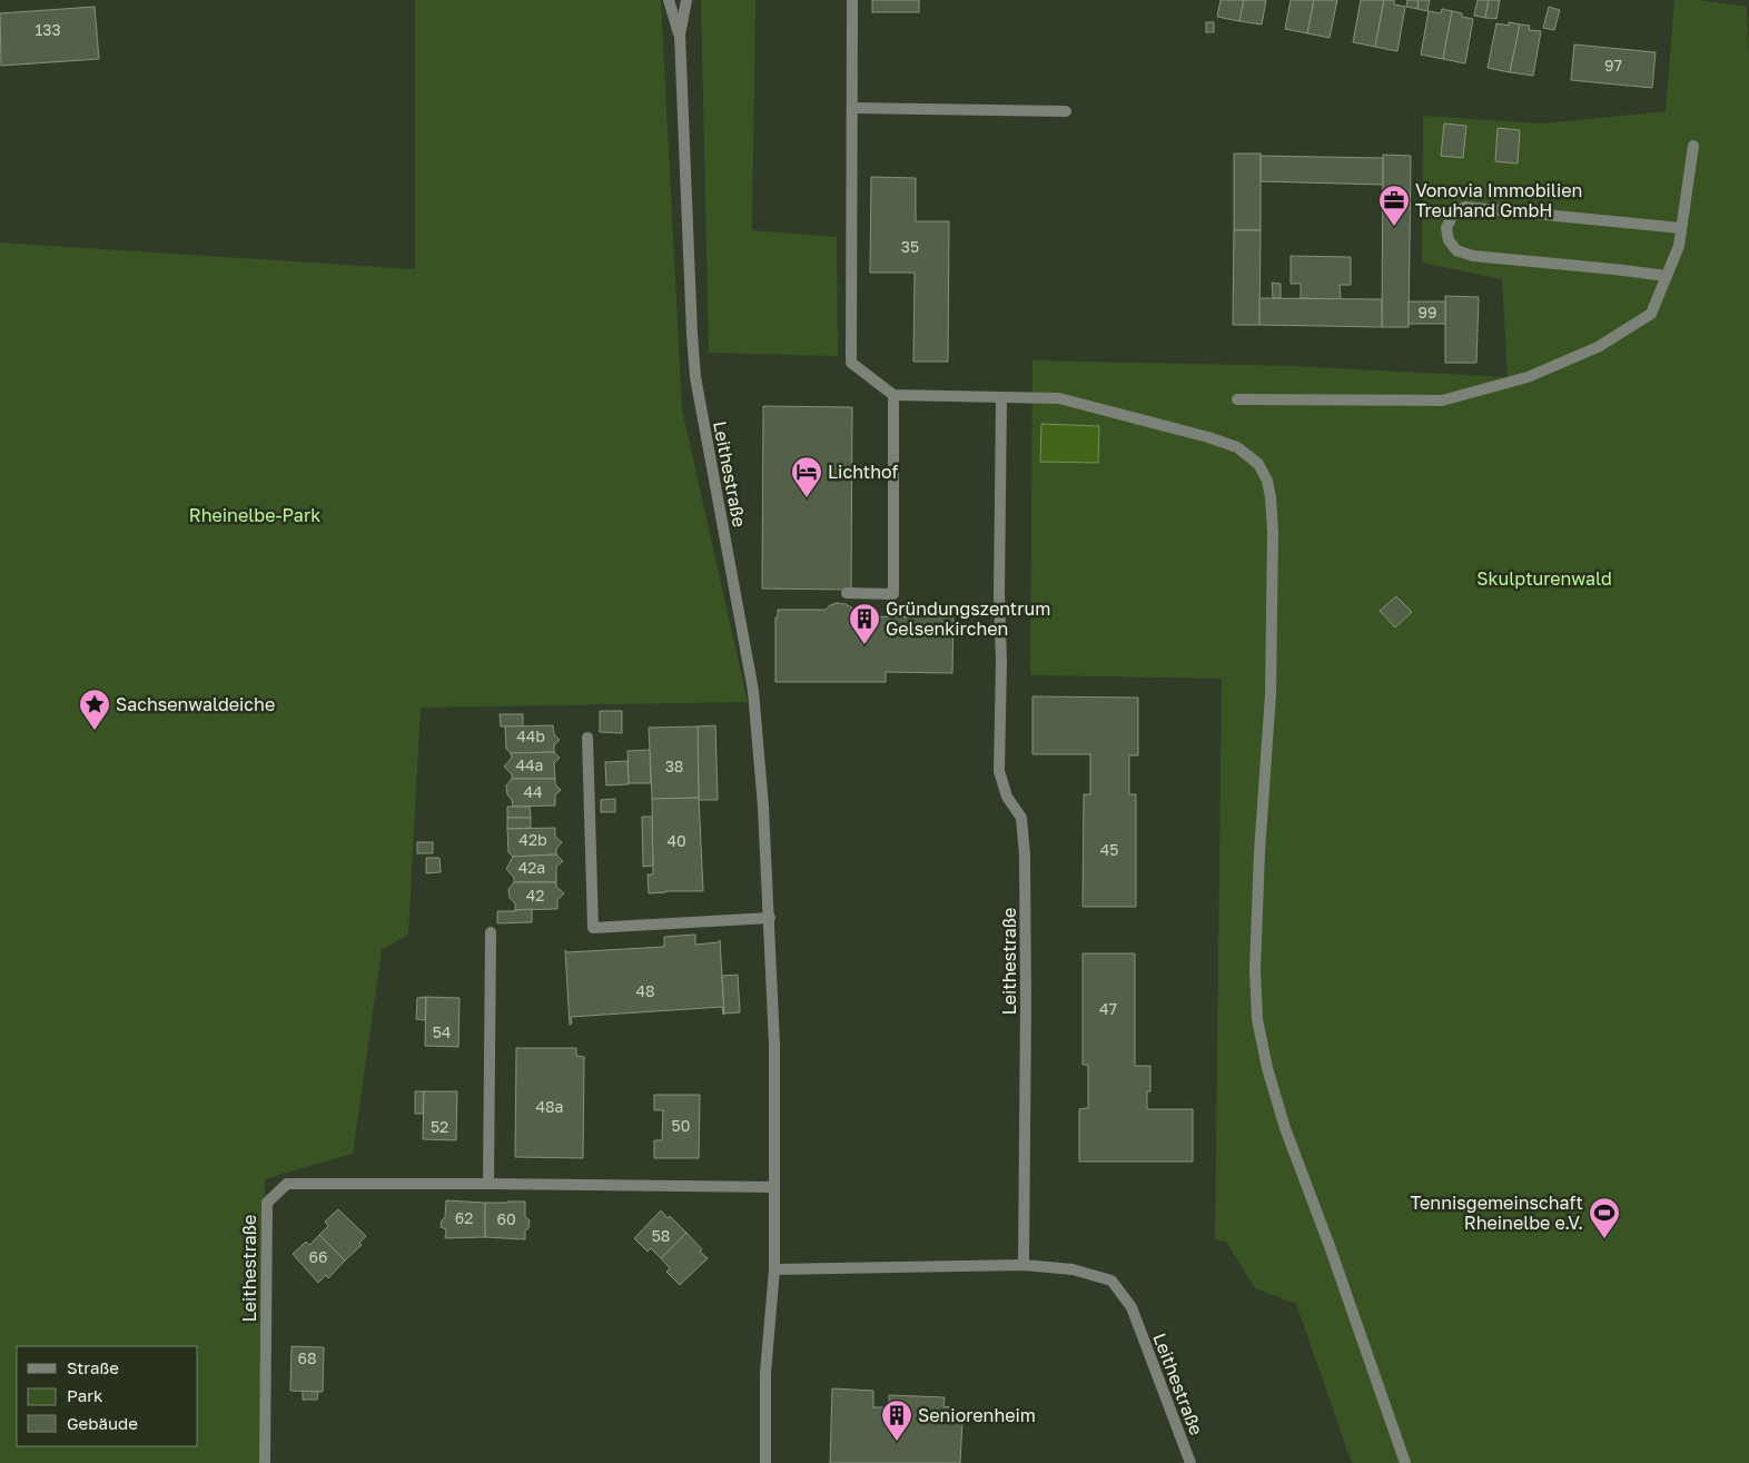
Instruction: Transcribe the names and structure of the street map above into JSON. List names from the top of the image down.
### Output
{
  "streets": {
    "street": ["Leithestraße"]
  },
  "parks": ["Rheinelbe-Park", "Skulpturenwald"],
  "places": {
    "office": ["Vonovia Immobilien Treuhand GmbH"],
    "hotel": ["Lichthof"],
    "building": ["Gründungszentrum Gelsenkirchen", "Seniorenheim"],
    "place": ["Sachsenwaldeiche"],
    "sports": ["Tennisgemeinschaft Rheinelbe e.V."]
  },
  "house_numbers": [
    "133",
    "97",
    "35",
    "99",
    "44b",
    "44a",
    "38",
    "44",
    "42b",
    "40",
    "45",
    "42a",
    "42",
    "48",
    "47",
    "54",
    "48a",
    "50",
    "52",
    "62",
    "60",
    "58",
    "66",
    "68"
  ],
  "legend": ["Straße", "Park", "Gebäude"]
}
